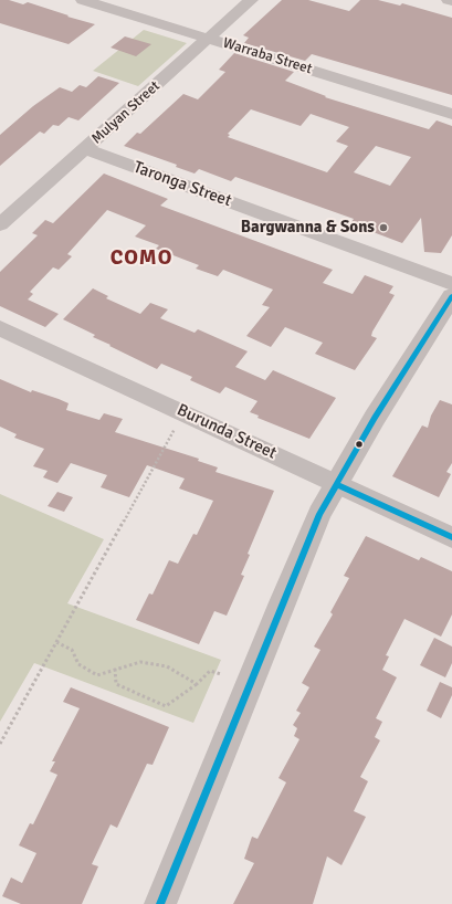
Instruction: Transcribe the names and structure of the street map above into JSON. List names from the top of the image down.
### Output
{
  "streets": {
    "street": [
      "Warraba Street",
      "Mulyan Street",
      "Taronga Street",
      "Burunda Street"
    ]
  },
  "crossings": [
    ["Warraba Street", "Mulyan Street"],
    ["Mulyan Street", "Taronga Street"]
  ],
  "districts": ["COMO"],
  "places": ["Bargwanna & Sons"]
}
